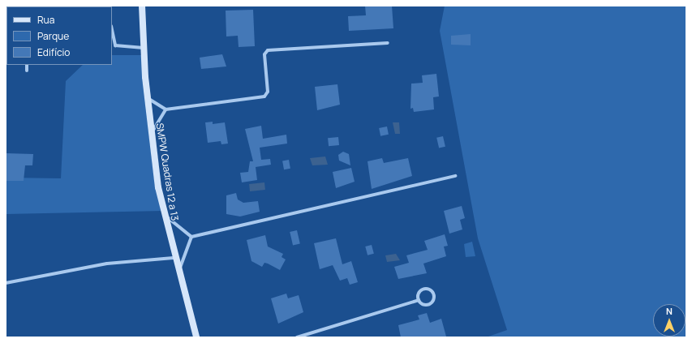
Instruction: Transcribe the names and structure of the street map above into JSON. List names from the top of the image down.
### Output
{
  "streets": {
    "street": ["SMPW Quadras 12 a 13"]
  },
  "legend": ["Rua", "Parque", "Edifício"],
  "north": "top"
}
